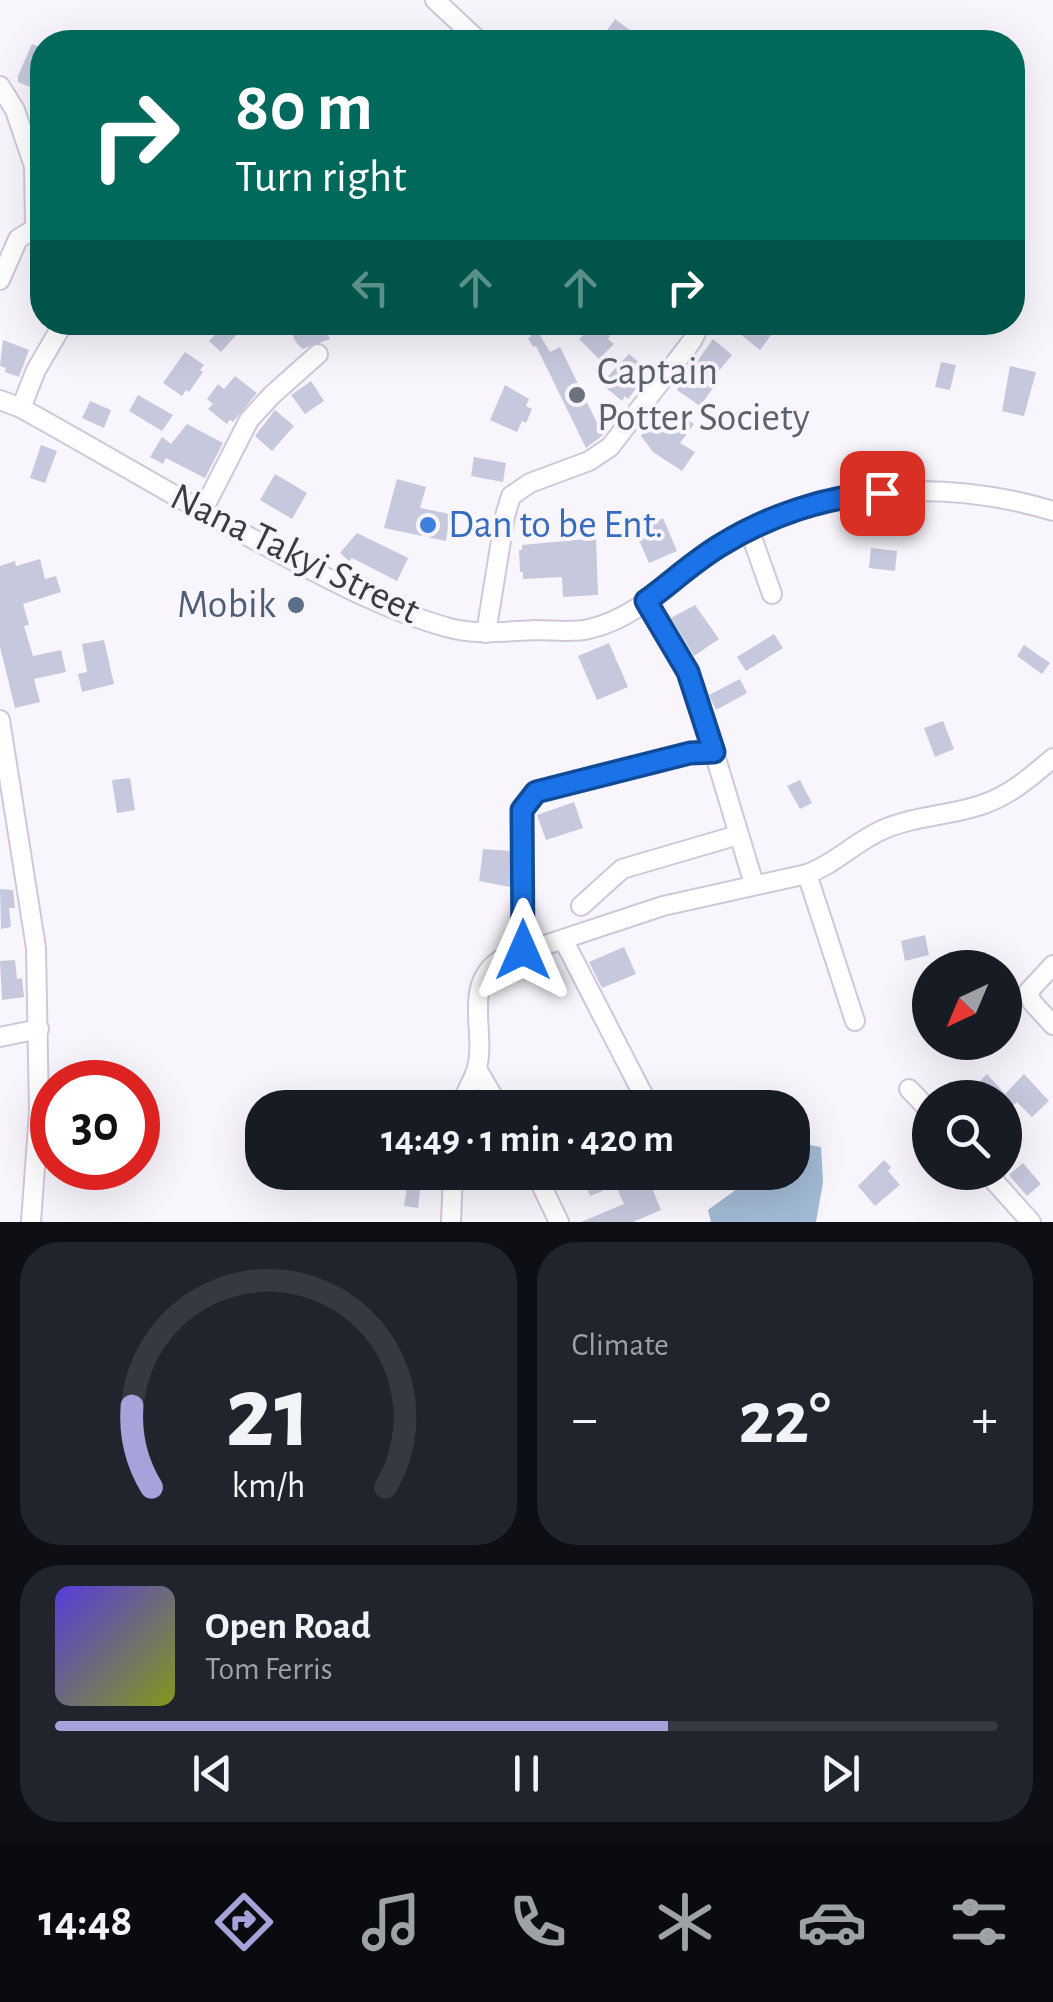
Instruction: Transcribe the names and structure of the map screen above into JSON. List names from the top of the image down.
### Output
{
  "streets": {
    "street": ["Nana Takyi Street"]
  },
  "places": ["Captain Potter Society", "Dan to be Ent.", "Mobik"],
  "north": "bottom left",
  "page": {
    "turn": ["80 m", "Turn right"],
    "limit": "30",
    "trip": "14:49 · 1 min · 420 m",
    "tile": "Climate",
    "heat": ["−", "22°", "+"],
    "song": ["Open Road", "Tom Ferris"],
    "tabs": "14:48",
    "gauge": ["21", "km/h"]
  }
}
